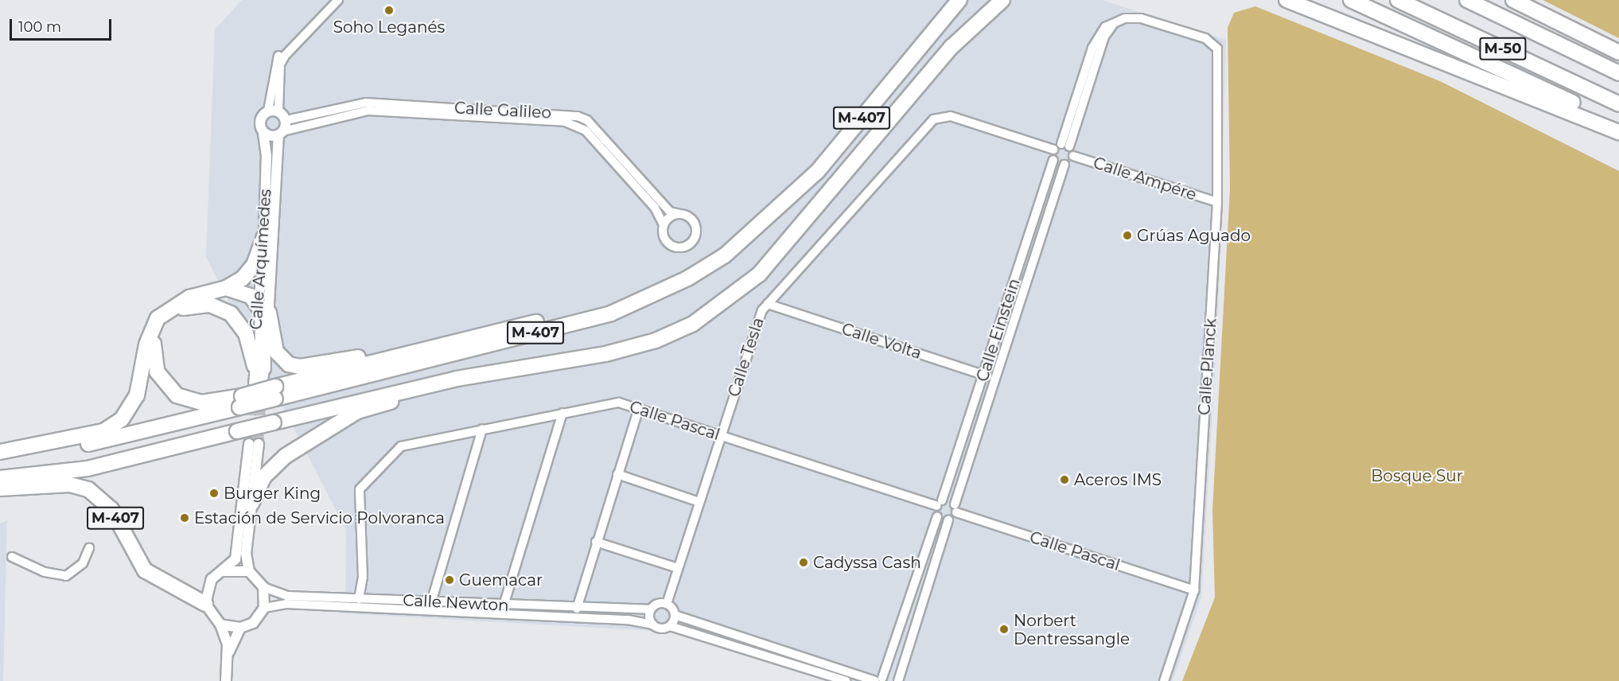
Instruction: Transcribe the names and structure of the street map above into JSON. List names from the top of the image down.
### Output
{
  "streets": {
    "highway": ["M-50", "M-407"],
    "street": [
      "Calle Galileo",
      "Calle Ampére",
      "Calle Arquímedes",
      "Calle Einstein",
      "Calle Volta",
      "Calle Tesla",
      "Calle Planck",
      "Calle Pascal",
      "Calle Newton"
    ]
  },
  "crossings": [
    ["Calle Galileo", "Calle Arquímedes"],
    ["M-407", "Calle Arquímedes"],
    ["M-407", "Calle Newton"],
    ["Calle Ampére", "Calle Einstein"],
    ["Calle Ampére", "Calle Tesla"],
    ["Calle Ampére", "Calle Planck"],
    ["Calle Einstein", "Calle Volta"],
    ["Calle Einstein", "Calle Tesla"],
    ["Calle Einstein", "Calle Planck"],
    ["Calle Einstein", "Calle Pascal"],
    ["Calle Volta", "Calle Tesla"],
    ["Calle Tesla", "Calle Planck"],
    ["Calle Tesla", "Calle Pascal"],
    ["Calle Tesla", "Calle Newton"],
    ["Calle Planck", "Calle Pascal"],
    ["Calle Pascal", "Calle Newton"]
  ],
  "parks": ["Bosque Sur"],
  "places": [
    "Soho Leganés",
    "Grúas Aguado",
    "Aceros IMS",
    "Burger King",
    "Estación de Servicio Polvoranca",
    "Cadyssa Cash",
    "Guemacar",
    "Norbert Dentressangle"
  ],
  "scale_bar": "100 m"
}
